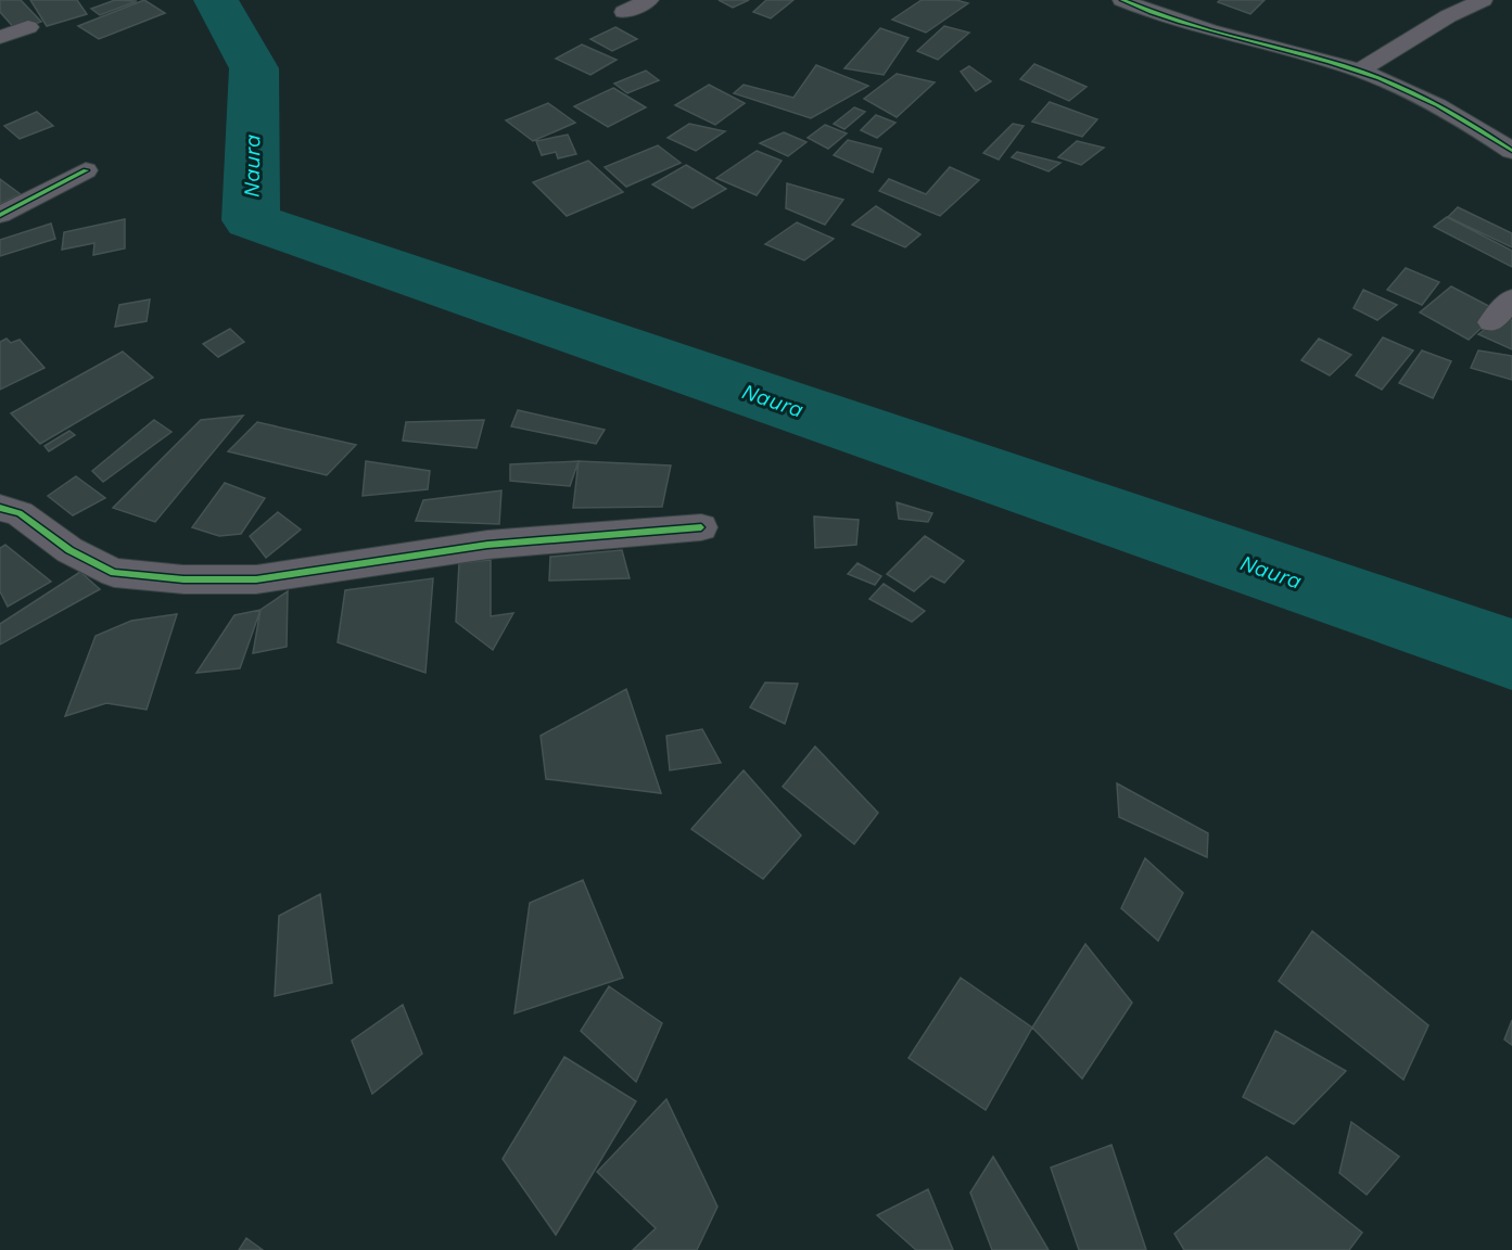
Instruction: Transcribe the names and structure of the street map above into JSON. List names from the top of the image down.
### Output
{
  "water": ["Naura"]
}
